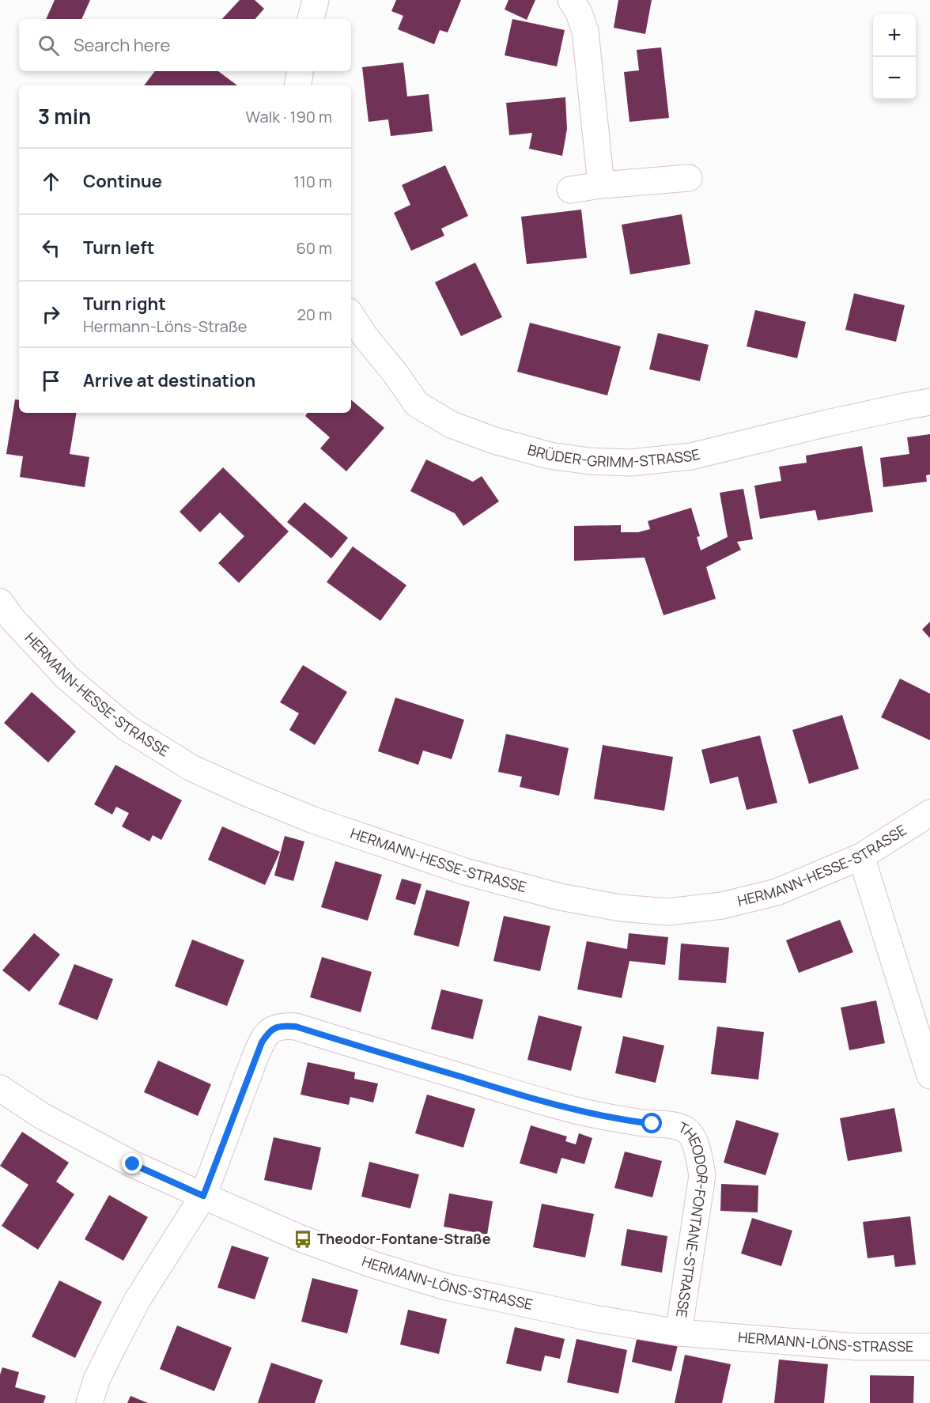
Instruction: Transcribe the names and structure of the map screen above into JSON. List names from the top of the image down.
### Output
{
  "streets": {
    "street": [
      "BRÜDER-GRIMM-STRASSE",
      "HERMANN-HESSE-STRASSE",
      "THEODOR-FONTANE-STRASSE",
      "HERMANN-LÖNS-STRASSE"
    ]
  },
  "crossings": [
    ["THEODOR-FONTANE-STRASSE", "HERMANN-LÖNS-STRASSE"]
  ],
  "places": {
    "bus stop": ["Theodor-Fontane-Straße"]
  },
  "page": {
    "map_buttons": ["+", "−"],
    "search": "Search here",
    "heading": ["3 min", "Walk · 190 m"],
    "list": [
      ["Continue", "110 m"],
      ["Turn left", "60 m"],
      ["Turn right", "Hermann-Löns-Straße", "20 m"],
      "Arrive at destination"
    ]
  }
}
